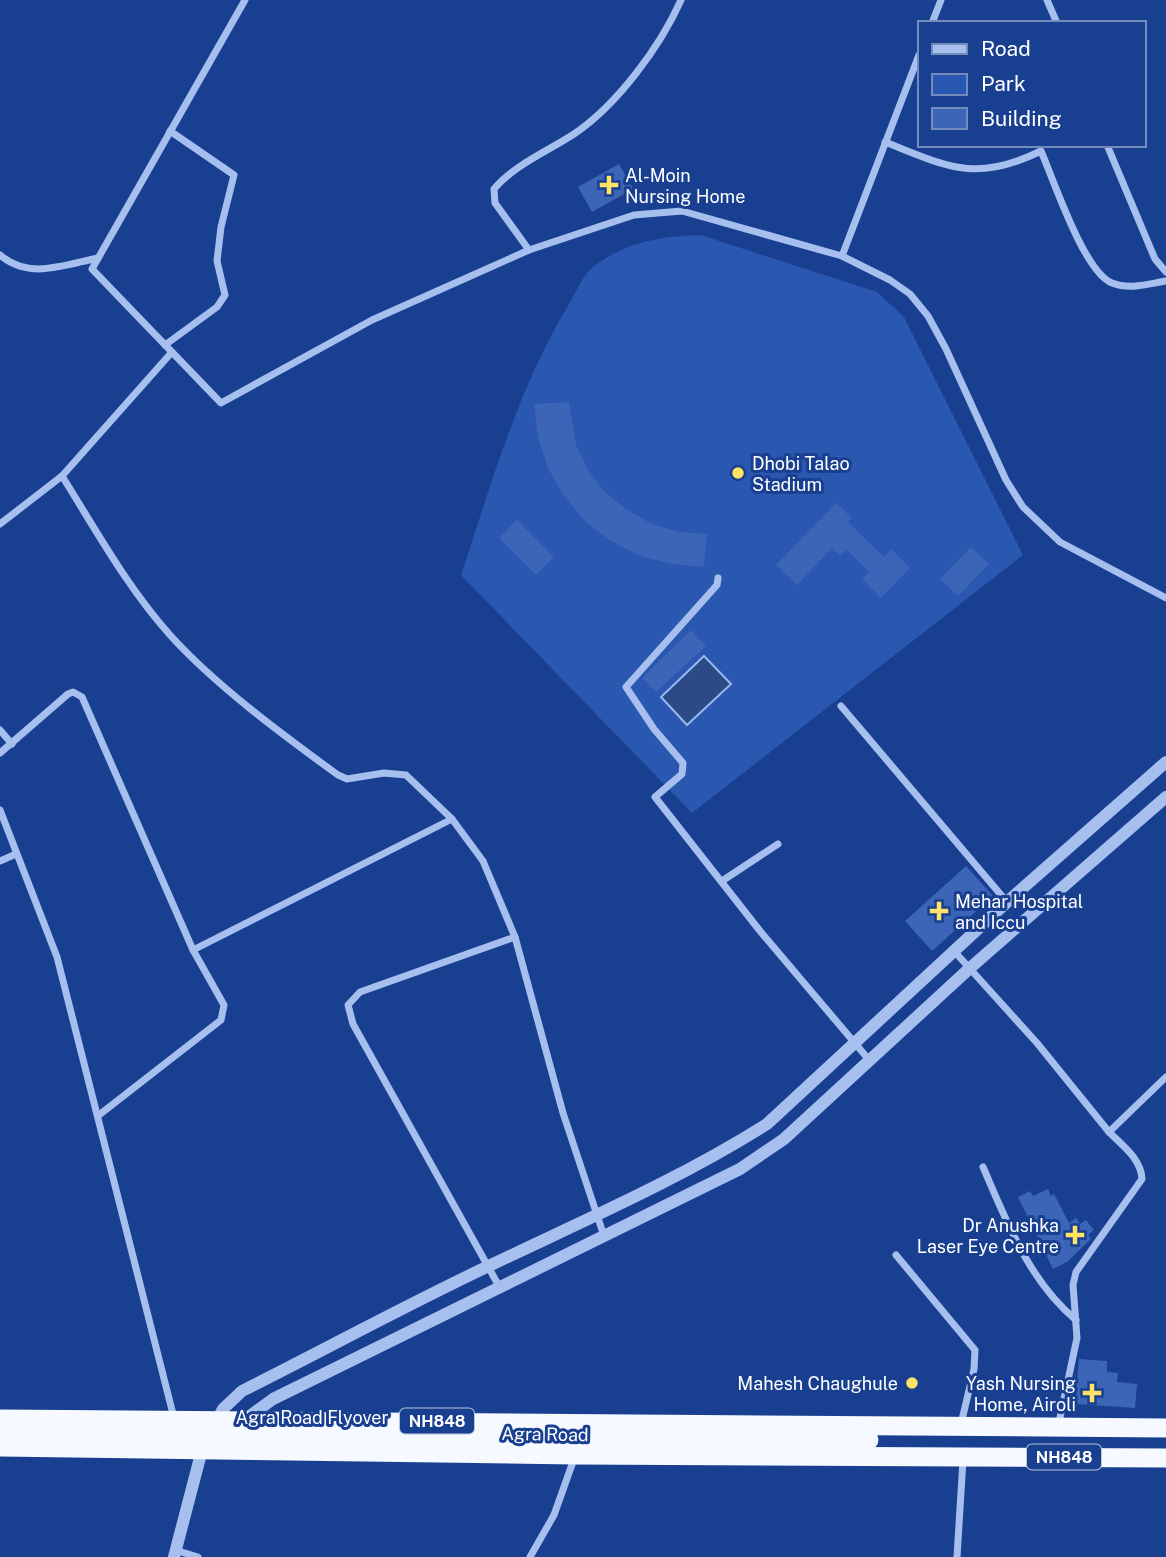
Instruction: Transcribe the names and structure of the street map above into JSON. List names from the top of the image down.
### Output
{
  "streets": {
    "highway": ["Agra Road Flyover", "NH848", "Agra Road"]
  },
  "crossings": [
    ["Agra Road Flyover", "Agra Road"],
    ["NH848", "Agra Road"]
  ],
  "places": {
    "health": [
      "Al-Moin Nursing Home",
      "Mehar Hospital and Iccu",
      "Dr Anushka Laser Eye Centre",
      "Yash Nursing Home, Airoli"
    ],
    "other": ["Dhobi Talao Stadium", "Mahesh Chaughule"]
  },
  "legend": ["Road", "Park", "Building"]
}
